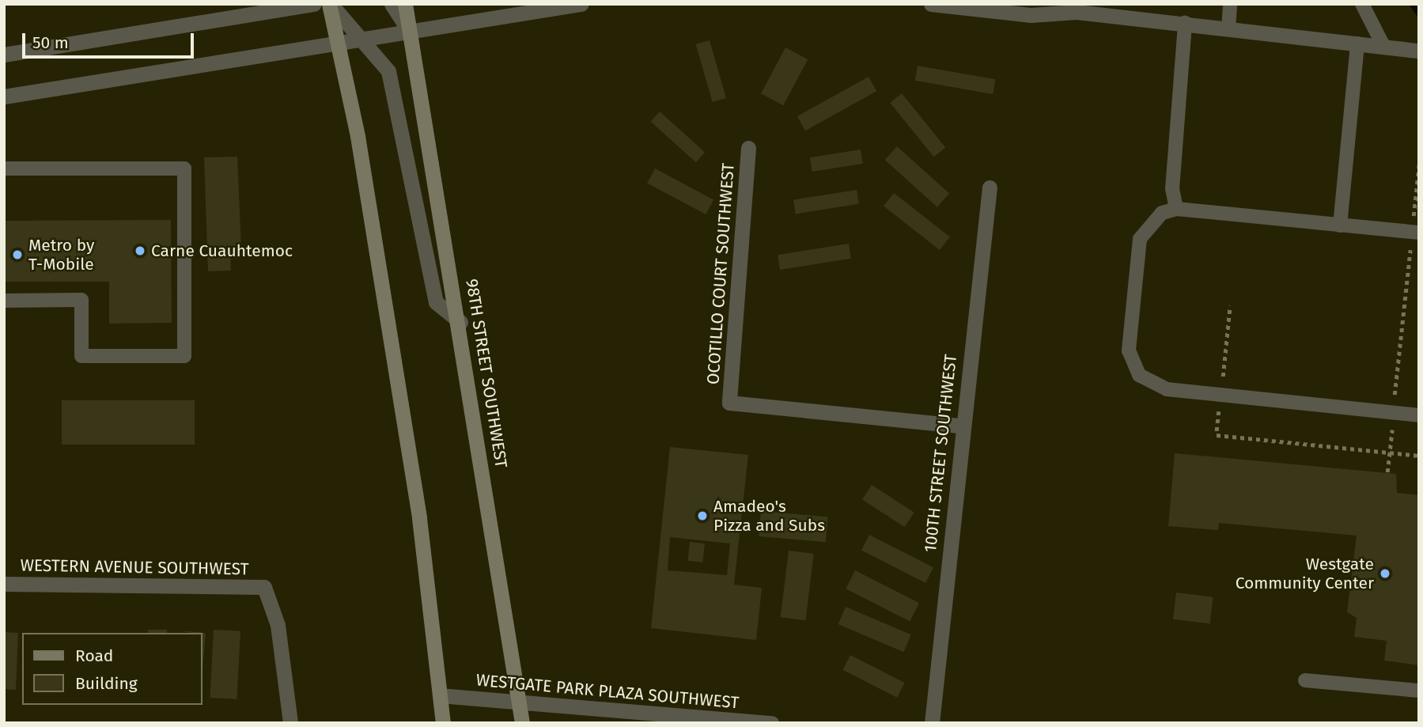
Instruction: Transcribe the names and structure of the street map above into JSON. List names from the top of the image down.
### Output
{
  "streets": {
    "main road": ["98TH STREET SOUTHWEST"],
    "street": [
      "OCOTILLO COURT SOUTHWEST",
      "100TH STREET SOUTHWEST",
      "WESTERN AVENUE SOUTHWEST",
      "WESTGATE PARK PLAZA SOUTHWEST"
    ]
  },
  "crossings": [
    ["OCOTILLO COURT SOUTHWEST", "100TH STREET SOUTHWEST"],
    ["98TH STREET SOUTHWEST", "WESTGATE PARK PLAZA SOUTHWEST"]
  ],
  "places": [
    "Carne Cuauhtemoc",
    "Metro by T-Mobile",
    "Amadeo's Pizza and Subs",
    "Westgate Community Center"
  ],
  "legend": ["Road", "Building"],
  "scale_bar": "50 m"
}
